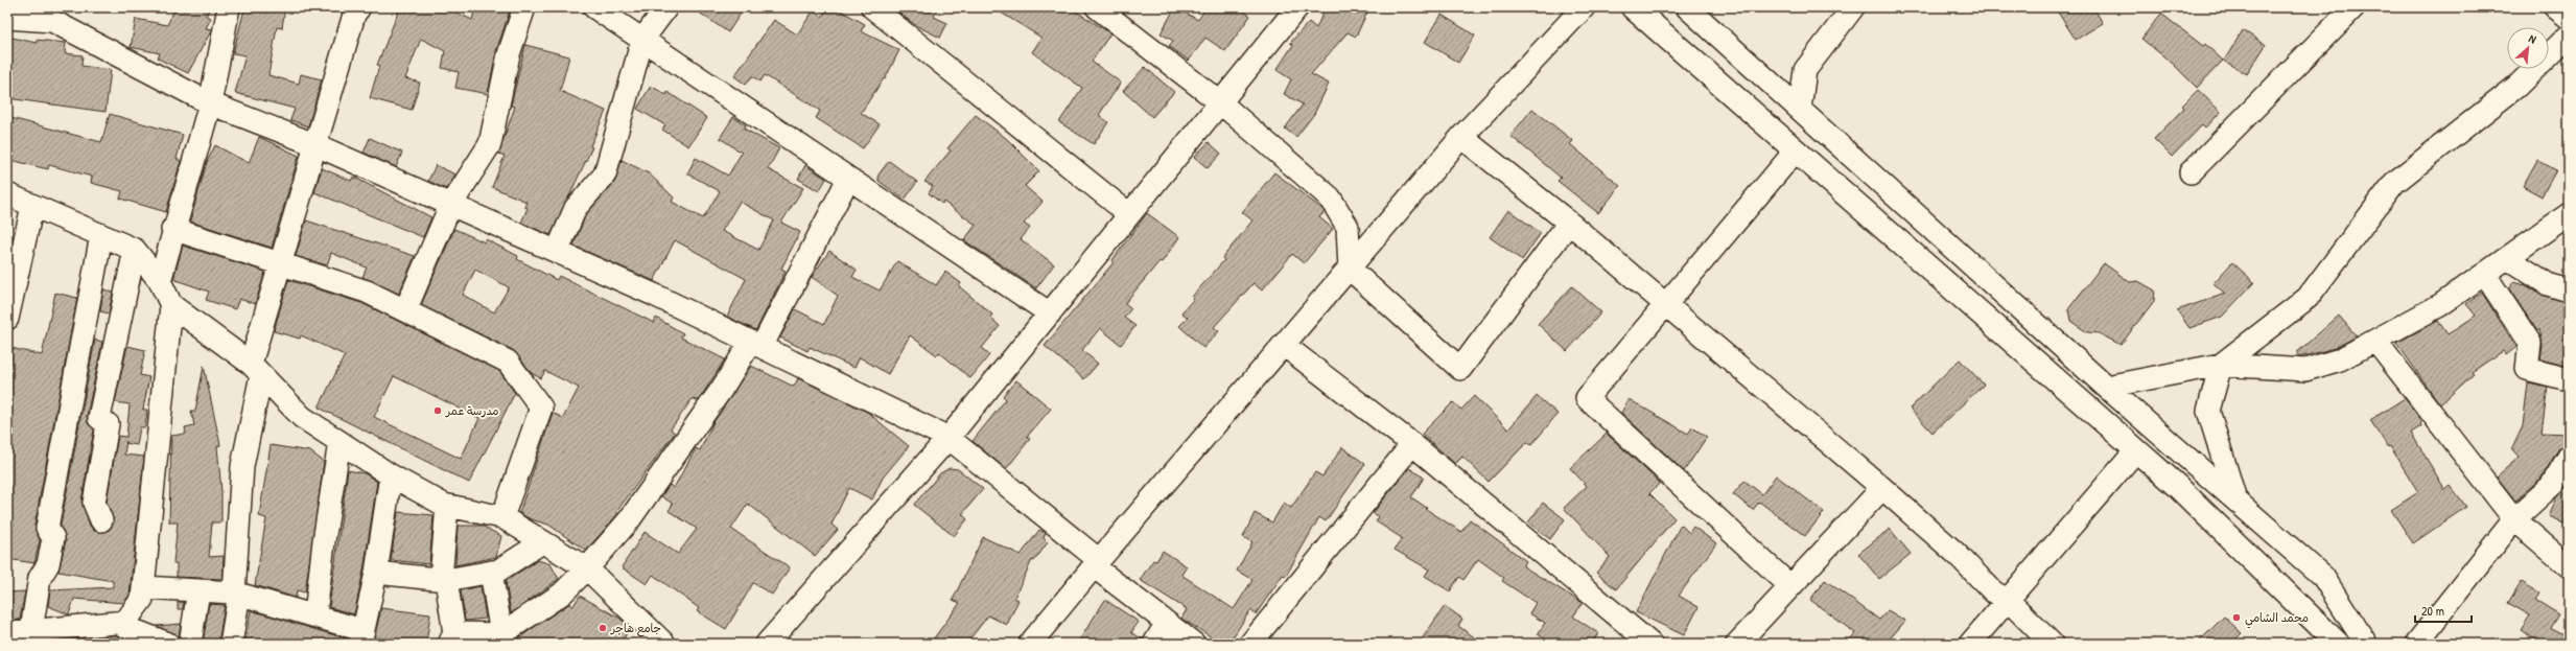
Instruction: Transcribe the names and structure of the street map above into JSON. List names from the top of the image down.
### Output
{
  "places": ["مدرسة عمر", "محمد الشامي", "جامع هاجر"],
  "scale_bar": "20 m",
  "north": "top right"
}
